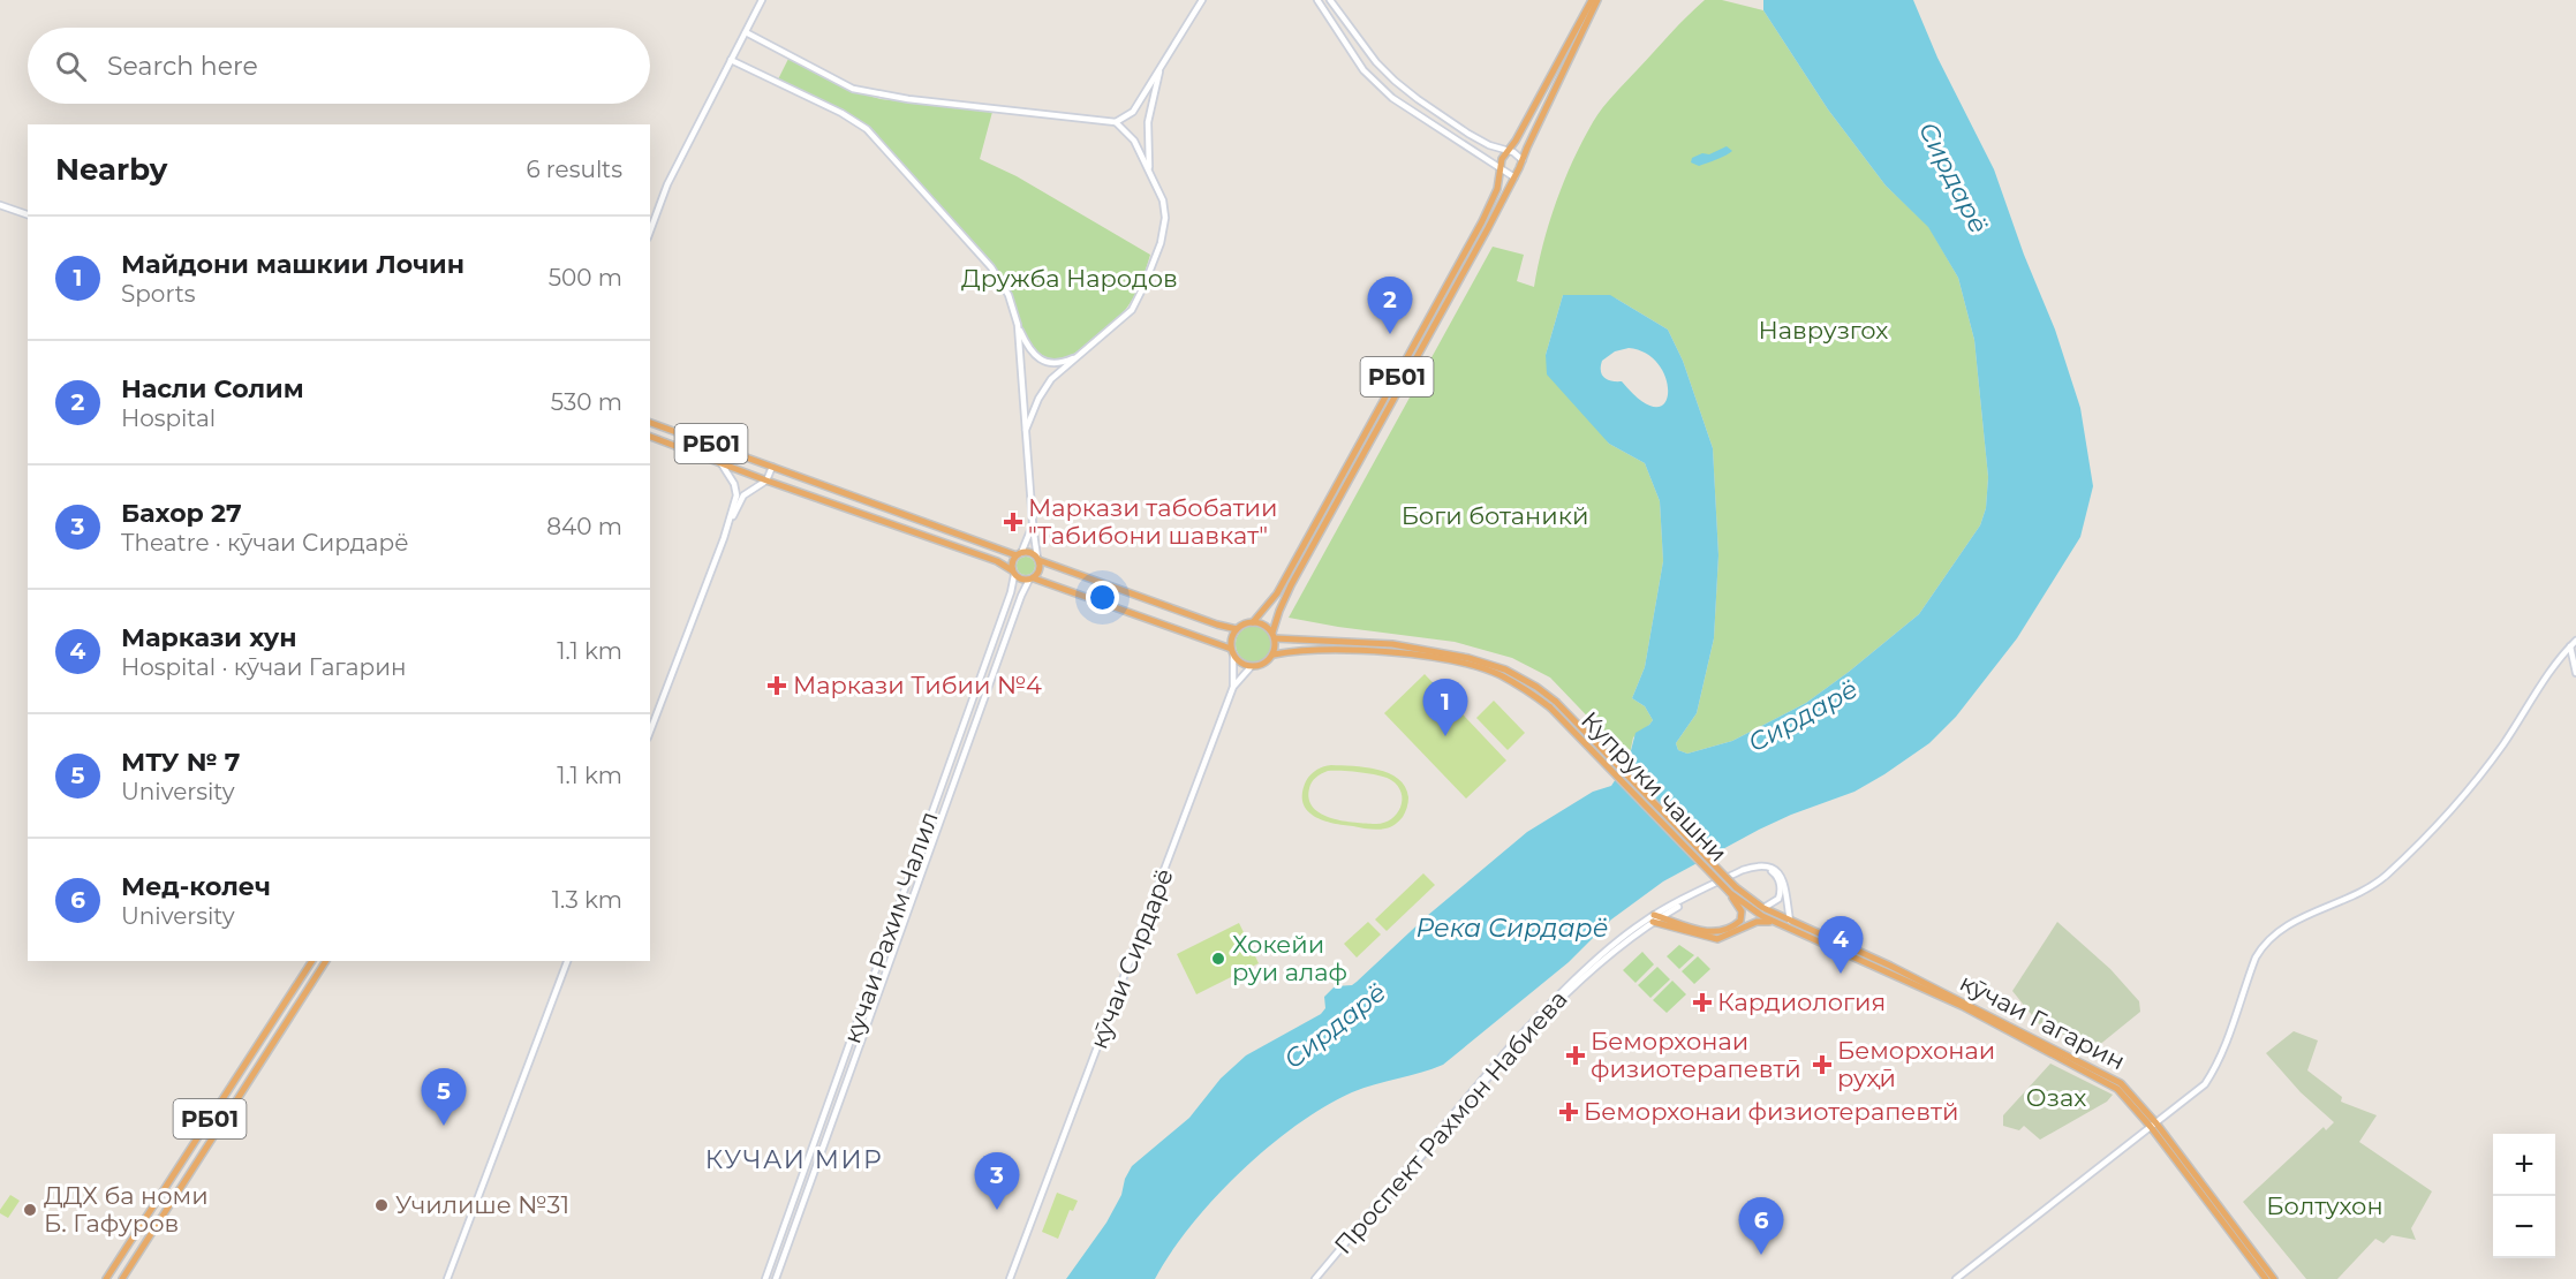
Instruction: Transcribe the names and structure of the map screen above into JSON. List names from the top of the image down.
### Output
{
  "streets": {
    "highway": ["РБ01", "Купруки чашни", "кӯчаи Гагарин"],
    "main road": ["кучаи Рахим Чалил", "кӯчаи Сирдарё", "Проспект Рахмон Набиева"]
  },
  "crossings": [
    ["РБ01", "кучаи Рахим Чалил"],
    ["Купруки чашни", "кӯчаи Гагарин"]
  ],
  "districts": ["КУЧАИ МИР"],
  "water": ["Сирдарё", "Река Сирдарё"],
  "parks": [
    "Дружба Народов",
    "Наврузгох",
    "Боги ботаникй",
    "Озах",
    "Болтухон"
  ],
  "places": {
    "health": [
      "Маркази табобатии \"Табибони шавкат\"",
      "Маркази Тибии №4",
      "Кардиология",
      "Беморхонаи физиотерапевтӣ",
      "Беморхонаи руҳӣ",
      "Беморхонаи физиотерапевтй"
    ],
    "other": ["Хокейи руи алаф", "Училише №31", "ДДХ ба номи Б. Гафуров"]
  },
  "page": {
    "search": "Search here",
    "heading": ["Nearby", "6 results"],
    "list": [
      {
        "mark": "1",
        "name": "Майдони машкии Лочин",
        "note": "Sports",
        "value": "500 m"
      },
      {
        "mark": "2",
        "name": "Насли Солим",
        "note": "Hospital",
        "value": "530 m"
      },
      {
        "mark": "3",
        "name": "Бахор 27",
        "note": "Theatre · кӯчаи Сирдарё",
        "value": "840 m"
      },
      {
        "mark": "4",
        "name": "Маркази хун",
        "note": "Hospital · кӯчаи Гагарин",
        "value": "1.1 km"
      },
      {
        "mark": "5",
        "name": "МТУ № 7",
        "note": "University",
        "value": "1.1 km"
      },
      {
        "mark": "6",
        "name": "Мед-колеч",
        "note": "University",
        "value": "1.3 km"
      }
    ],
    "pins": [
      "2",
      "1",
      "4",
      "5",
      "3",
      "6"
    ],
    "map_buttons": ["+", "−"]
  }
}
